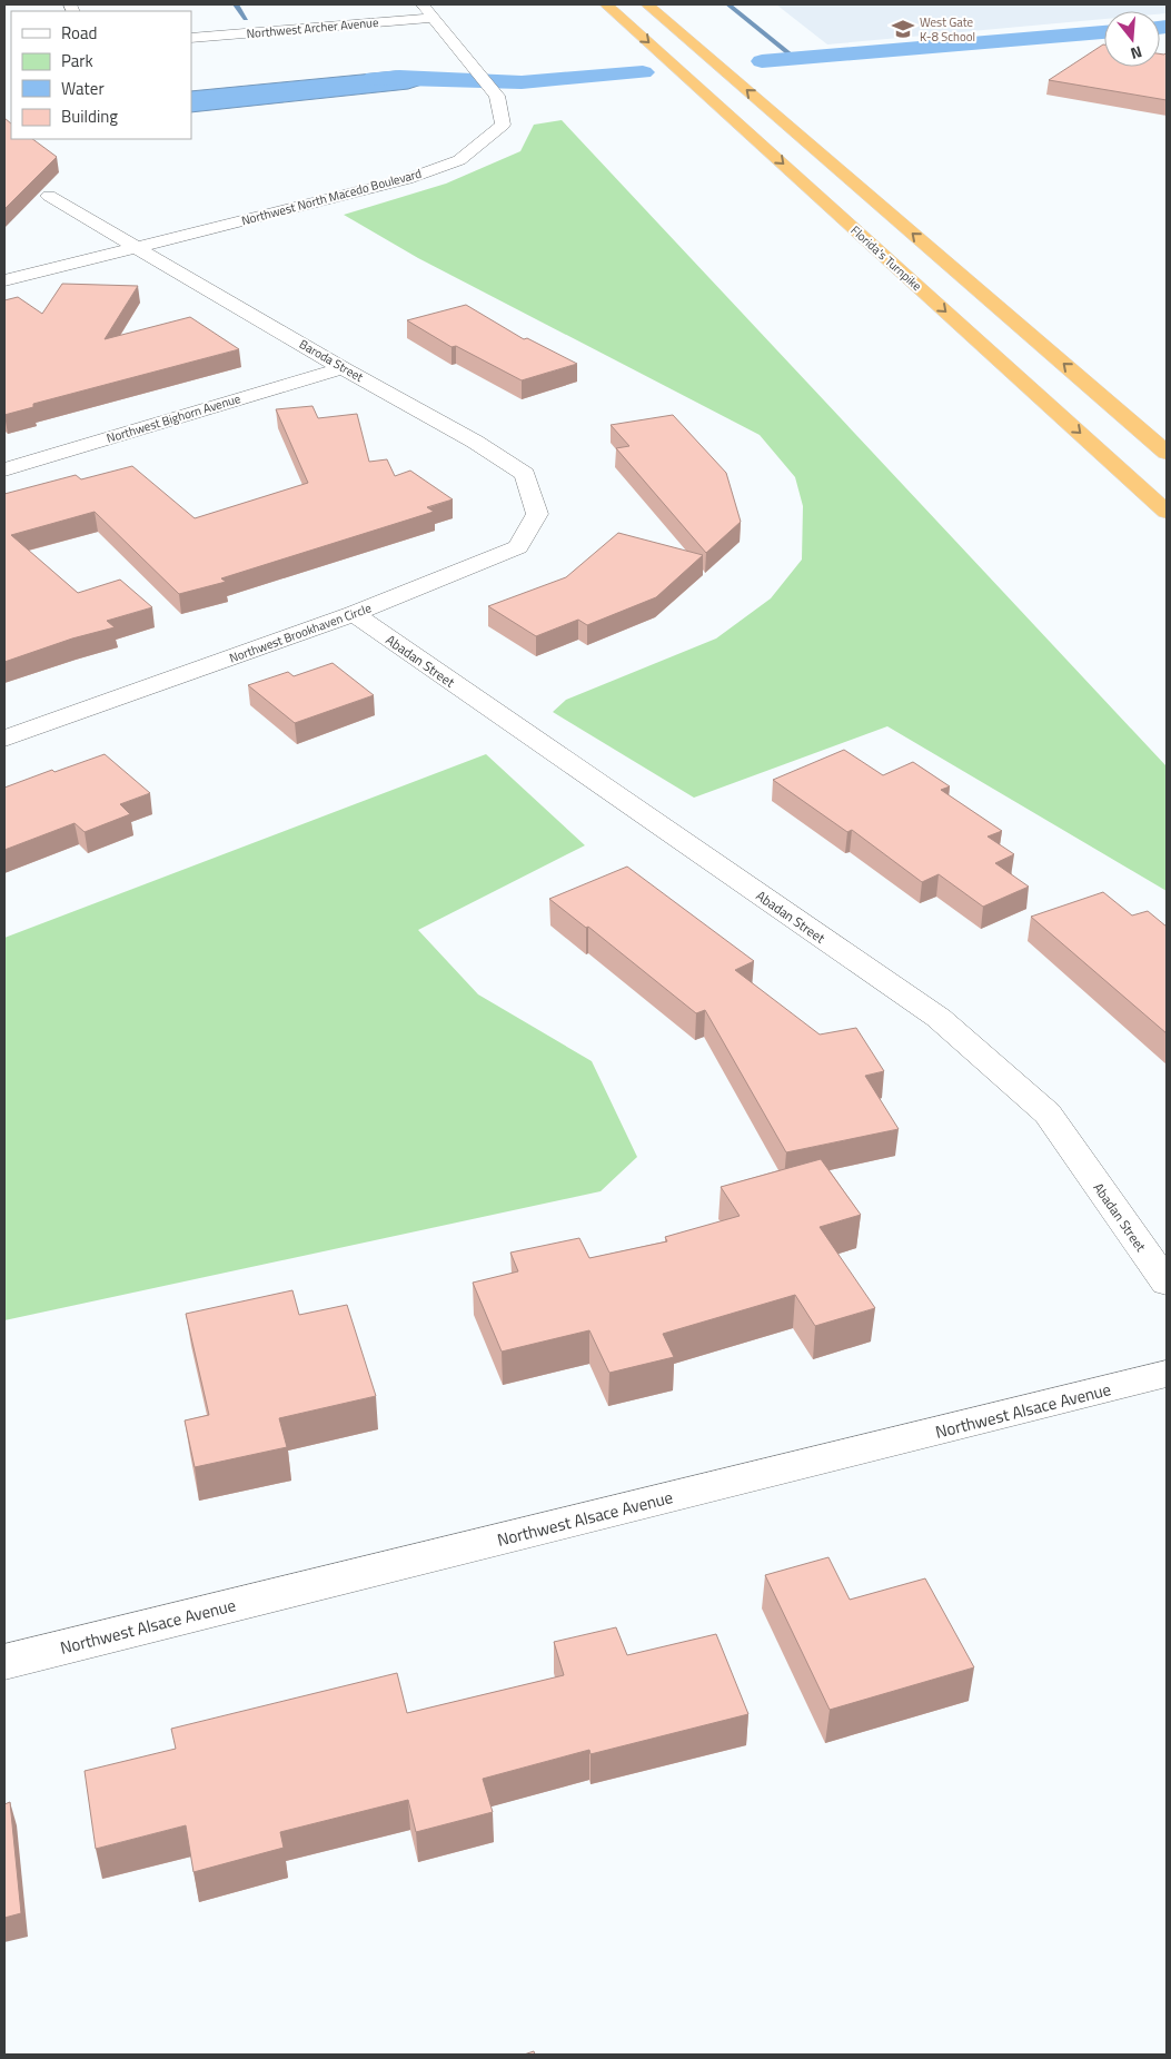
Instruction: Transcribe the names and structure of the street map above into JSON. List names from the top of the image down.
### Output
{
  "streets": {
    "highway": ["Florida's Turnpike"],
    "street": [
      "Northwest Archer Avenue",
      "Northwest North Macedo Boulevard",
      "Baroda Street",
      "Northwest Bighorn Avenue",
      "Northwest Brookhaven Circle",
      "Abadan Street",
      "Northwest Alsace Avenue"
    ]
  },
  "crossings": [
    ["Northwest Archer Avenue", "Northwest North Macedo Boulevard"],
    ["Northwest North Macedo Boulevard", "Baroda Street"],
    ["Baroda Street", "Northwest Bighorn Avenue"],
    ["Baroda Street", "Northwest Brookhaven Circle"],
    ["Northwest Brookhaven Circle", "Abadan Street"]
  ],
  "places": {
    "school or university": ["West Gate K-8 School"]
  },
  "legend": [
    "Road",
    "Park",
    "Water",
    "Building"
  ],
  "north": "bottom"
}
